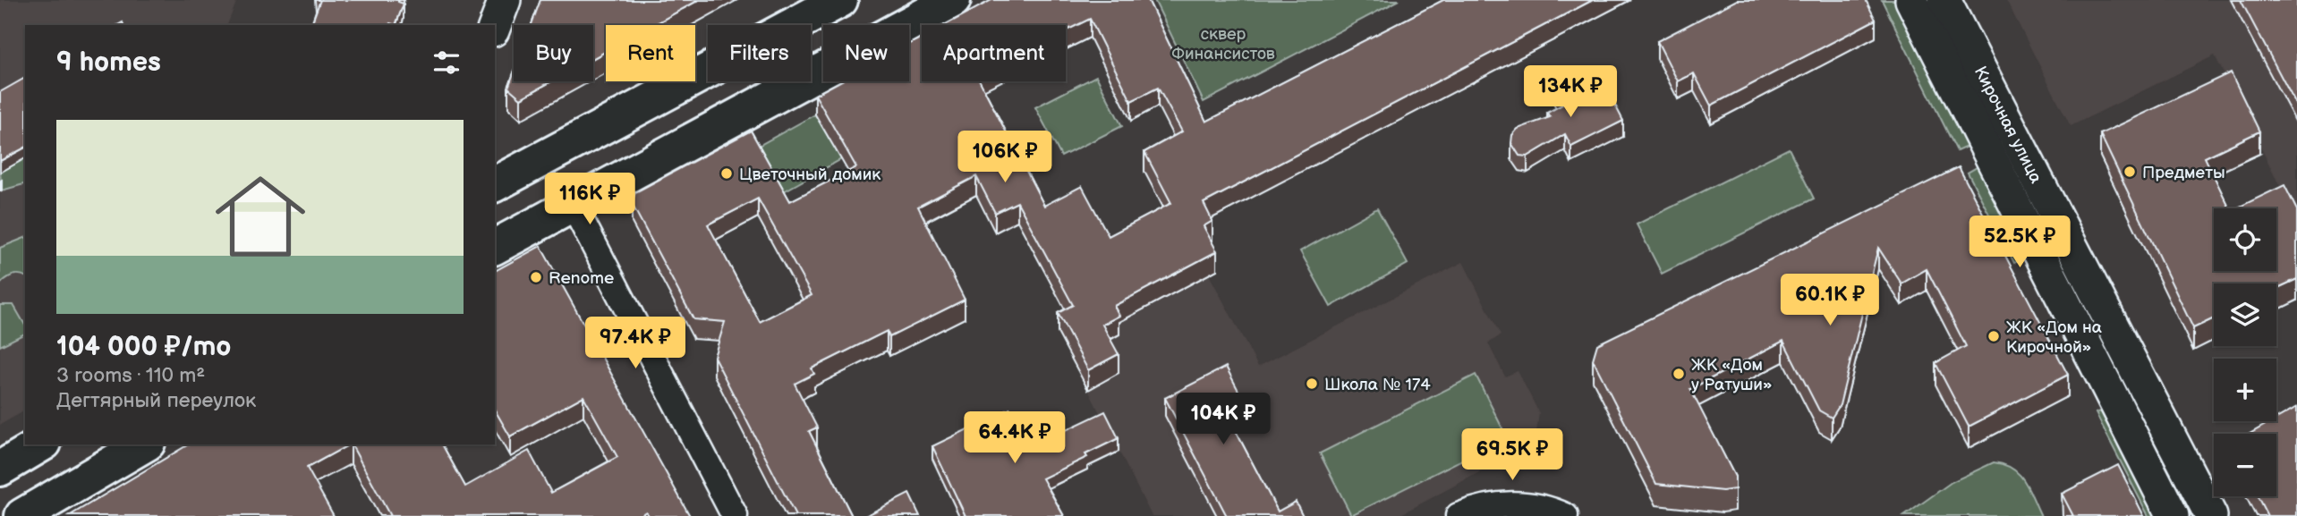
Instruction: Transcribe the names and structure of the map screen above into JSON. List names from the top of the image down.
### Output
{
  "streets": {
    "street": ["Кирочная улица"]
  },
  "parks": ["сквер Финансистов"],
  "places": [
    "Предметы",
    "Цветочный домик",
    "Renome",
    "ЖК «Дом на Кирочной»",
    "ЖК «Дом у Ратуши»",
    "Школа № 174"
  ],
  "page": {
    "chip": [
      "Buy",
      "Rent",
      "Filters",
      "New",
      "Apartment"
    ],
    "heading": "9 homes",
    "price": [
      "134K ₽",
      "106K ₽",
      "116K ₽",
      "52.5K ₽",
      "60.1K ₽",
      "97.4K ₽",
      "104K ₽",
      "64.4K ₽",
      "69.5K ₽"
    ],
    "list": [
      {
        "name": "104 000 ₽/mo",
        "note": "3 rooms · 110 m² · Дегтярный переулок"
      }
    ],
    "map_buttons": ["+", "−"]
  }
}
